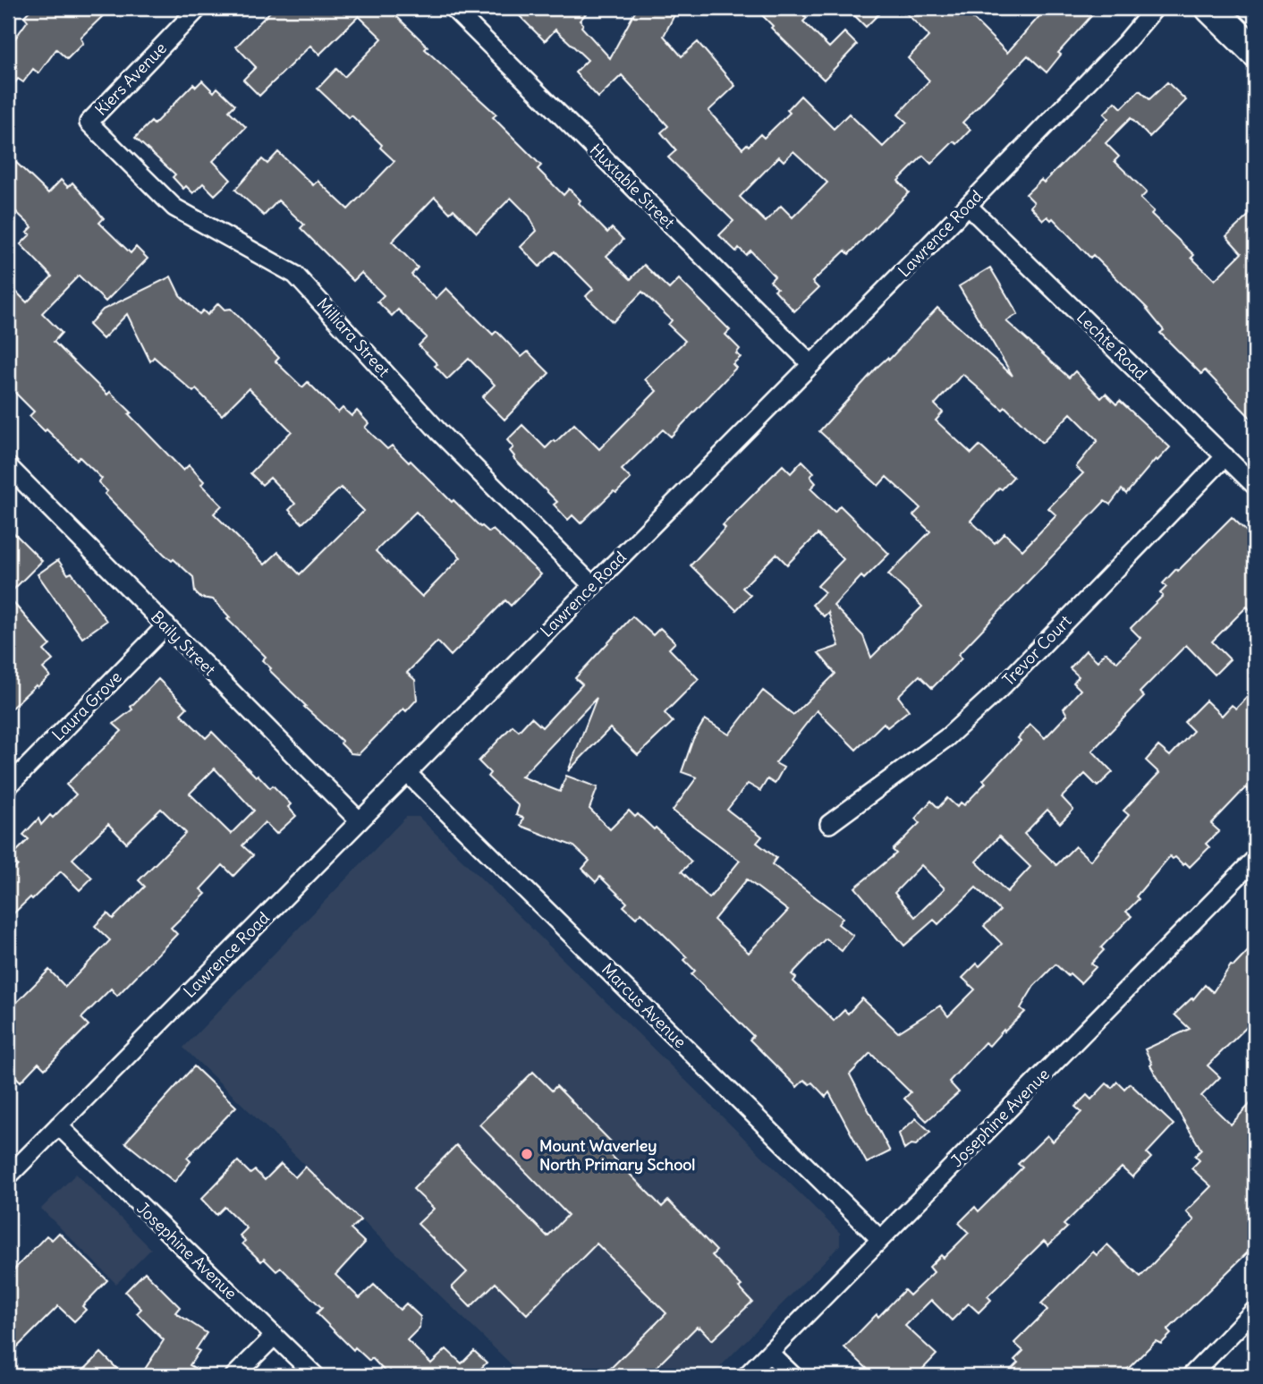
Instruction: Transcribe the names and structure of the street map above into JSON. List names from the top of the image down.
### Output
{
  "streets": {
    "street": [
      "Kiers Avenue",
      "Huxtable Street",
      "Lawrence Road",
      "Milliara Street",
      "Lechte Road",
      "Baily Street",
      "Trevor Court",
      "Laura Grove",
      "Marcus Avenue",
      "Josephine Avenue"
    ]
  },
  "crossings": [
    ["Kiers Avenue", "Milliara Street"],
    ["Huxtable Street", "Lawrence Road"],
    ["Lawrence Road", "Milliara Street"],
    ["Lawrence Road", "Lechte Road"],
    ["Lawrence Road", "Baily Street"],
    ["Lawrence Road", "Marcus Avenue"],
    ["Lawrence Road", "Josephine Avenue"],
    ["Lechte Road", "Trevor Court"],
    ["Baily Street", "Laura Grove"],
    ["Marcus Avenue", "Josephine Avenue"]
  ],
  "places": ["Mount Waverley North Primary School"]
}
